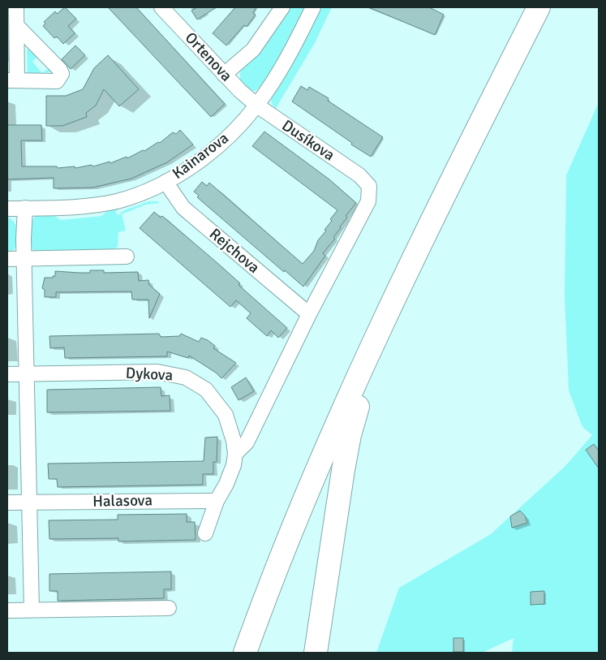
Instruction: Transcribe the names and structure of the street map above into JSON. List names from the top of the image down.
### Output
{
  "streets": {
    "street": [
      "Ortenova",
      "Dusíkova",
      "Kainarova",
      "Rejchova",
      "Dykova",
      "Halasova"
    ]
  },
  "crossings": [
    ["Ortenova", "Dusíkova"],
    ["Ortenova", "Kainarova"],
    ["Dusíkova", "Kainarova"],
    ["Dusíkova", "Rejchova"],
    ["Kainarova", "Rejchova"],
    ["Dykova", "Halasova"]
  ]
}
